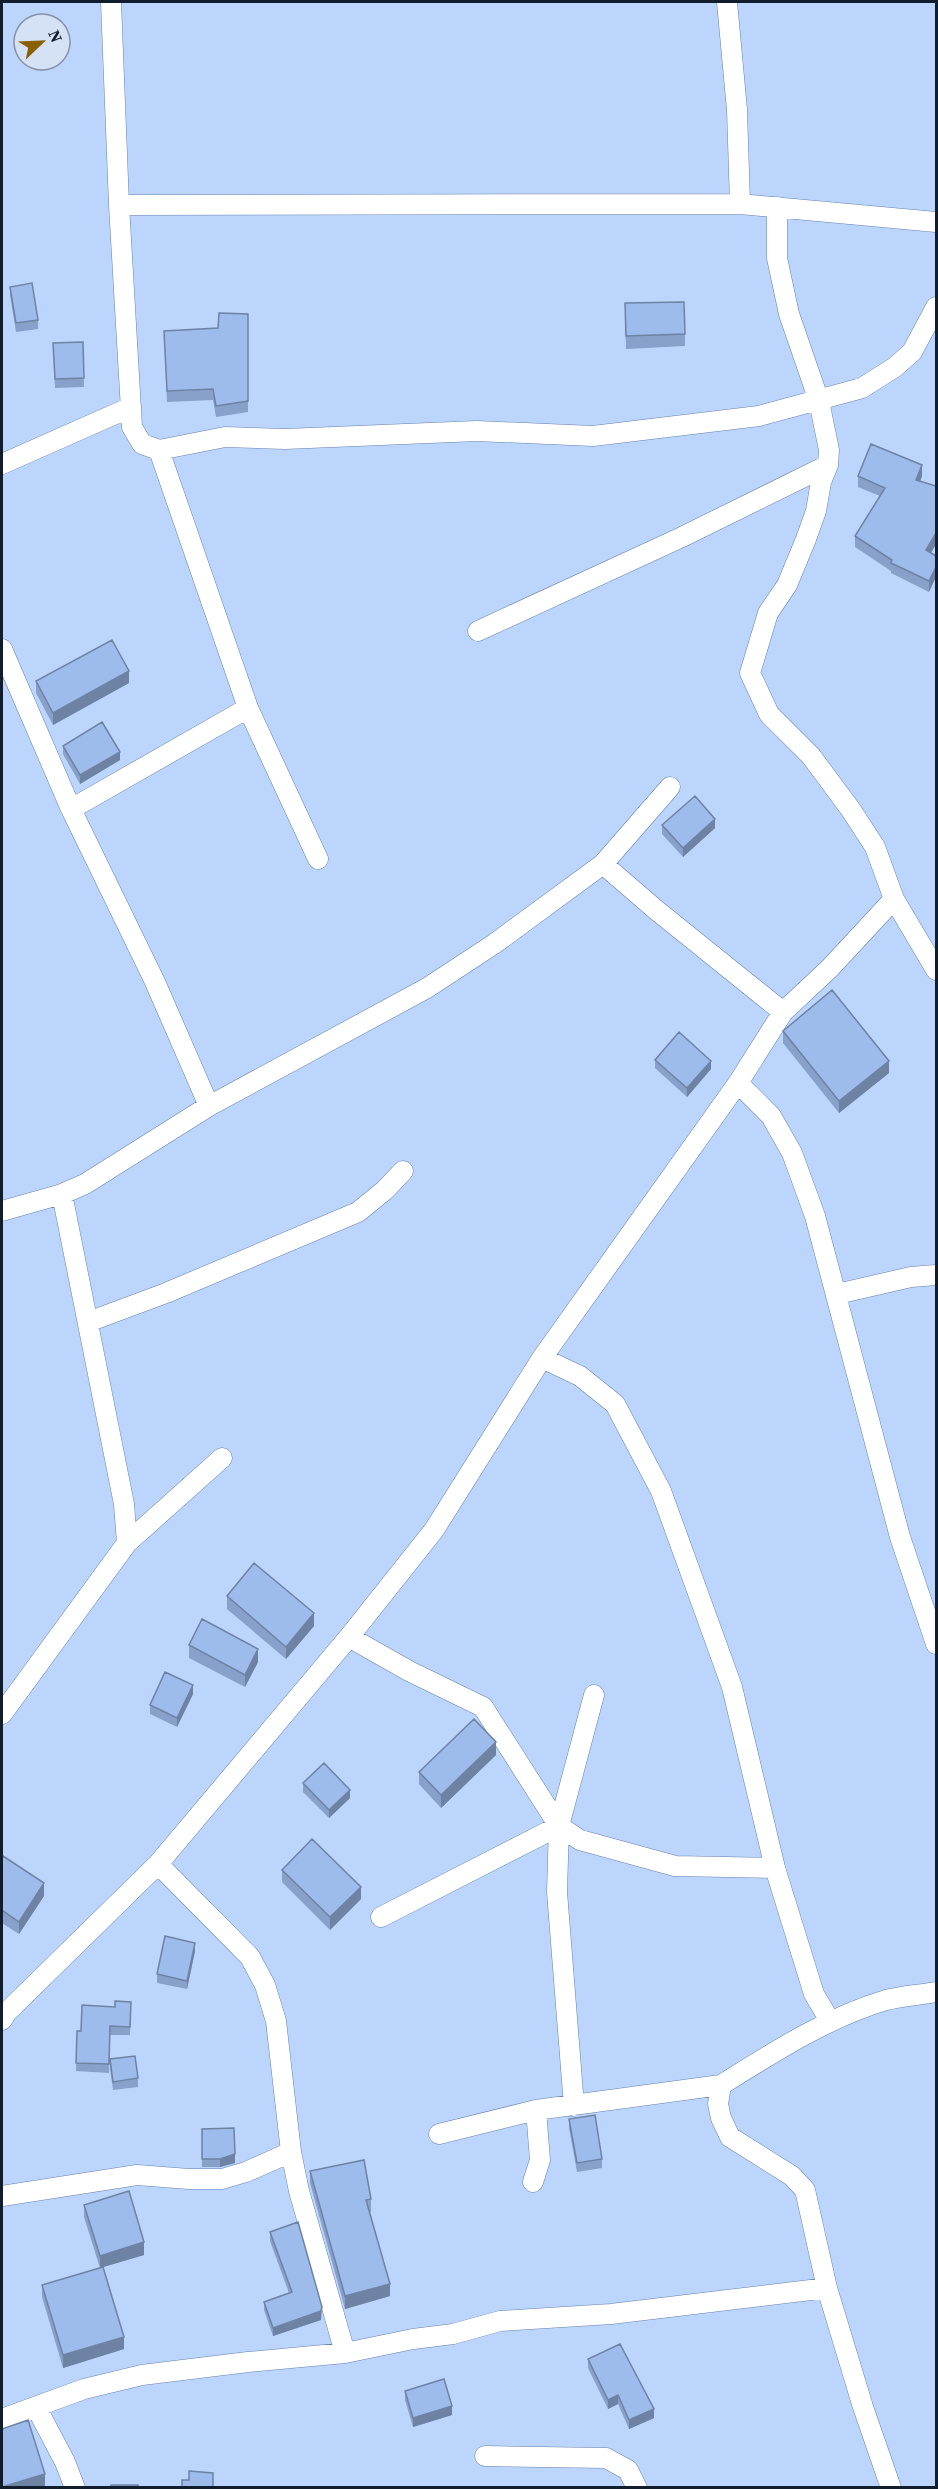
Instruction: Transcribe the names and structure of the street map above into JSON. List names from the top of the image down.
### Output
{
  "north": "top right"
}
